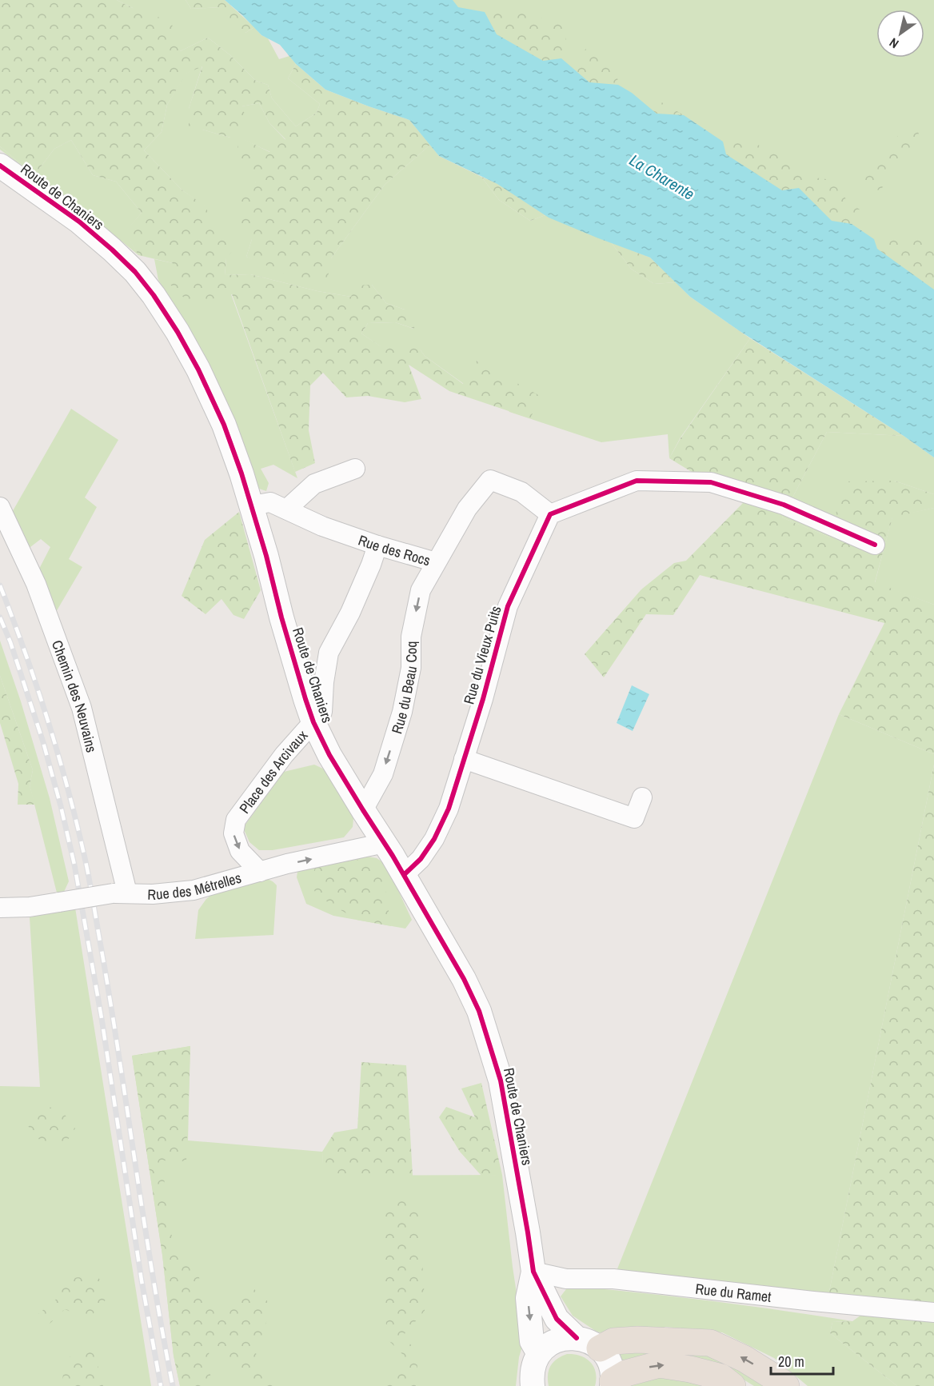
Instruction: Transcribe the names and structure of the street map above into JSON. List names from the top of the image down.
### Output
{
  "streets": {
    "street": [
      "Route de Chaniers",
      "Rue des Rocs",
      "Rue du Vieux Puits",
      "Rue du Beau Coq",
      "Chemin des Neuvains",
      "Place des Arcivaux",
      "Rue des Métrelles",
      "Rue du Ramet"
    ]
  },
  "crossings": [
    ["Route de Chaniers", "Rue des Rocs"],
    ["Route de Chaniers", "Rue du Vieux Puits"],
    ["Route de Chaniers", "Rue du Beau Coq"],
    ["Route de Chaniers", "Place des Arcivaux"],
    ["Route de Chaniers", "Rue des Métrelles"],
    ["Route de Chaniers", "Rue du Ramet"],
    ["Rue des Rocs", "Rue du Vieux Puits"],
    ["Rue des Rocs", "Rue du Beau Coq"],
    ["Rue des Rocs", "Place des Arcivaux"],
    ["Chemin des Neuvains", "Rue des Métrelles"],
    ["Place des Arcivaux", "Rue des Métrelles"]
  ],
  "one_way": ["Rue du Beau Coq", "Place des Arcivaux"],
  "water": ["La Charente"],
  "scale_bar": "20 m",
  "north": "bottom left"
}
